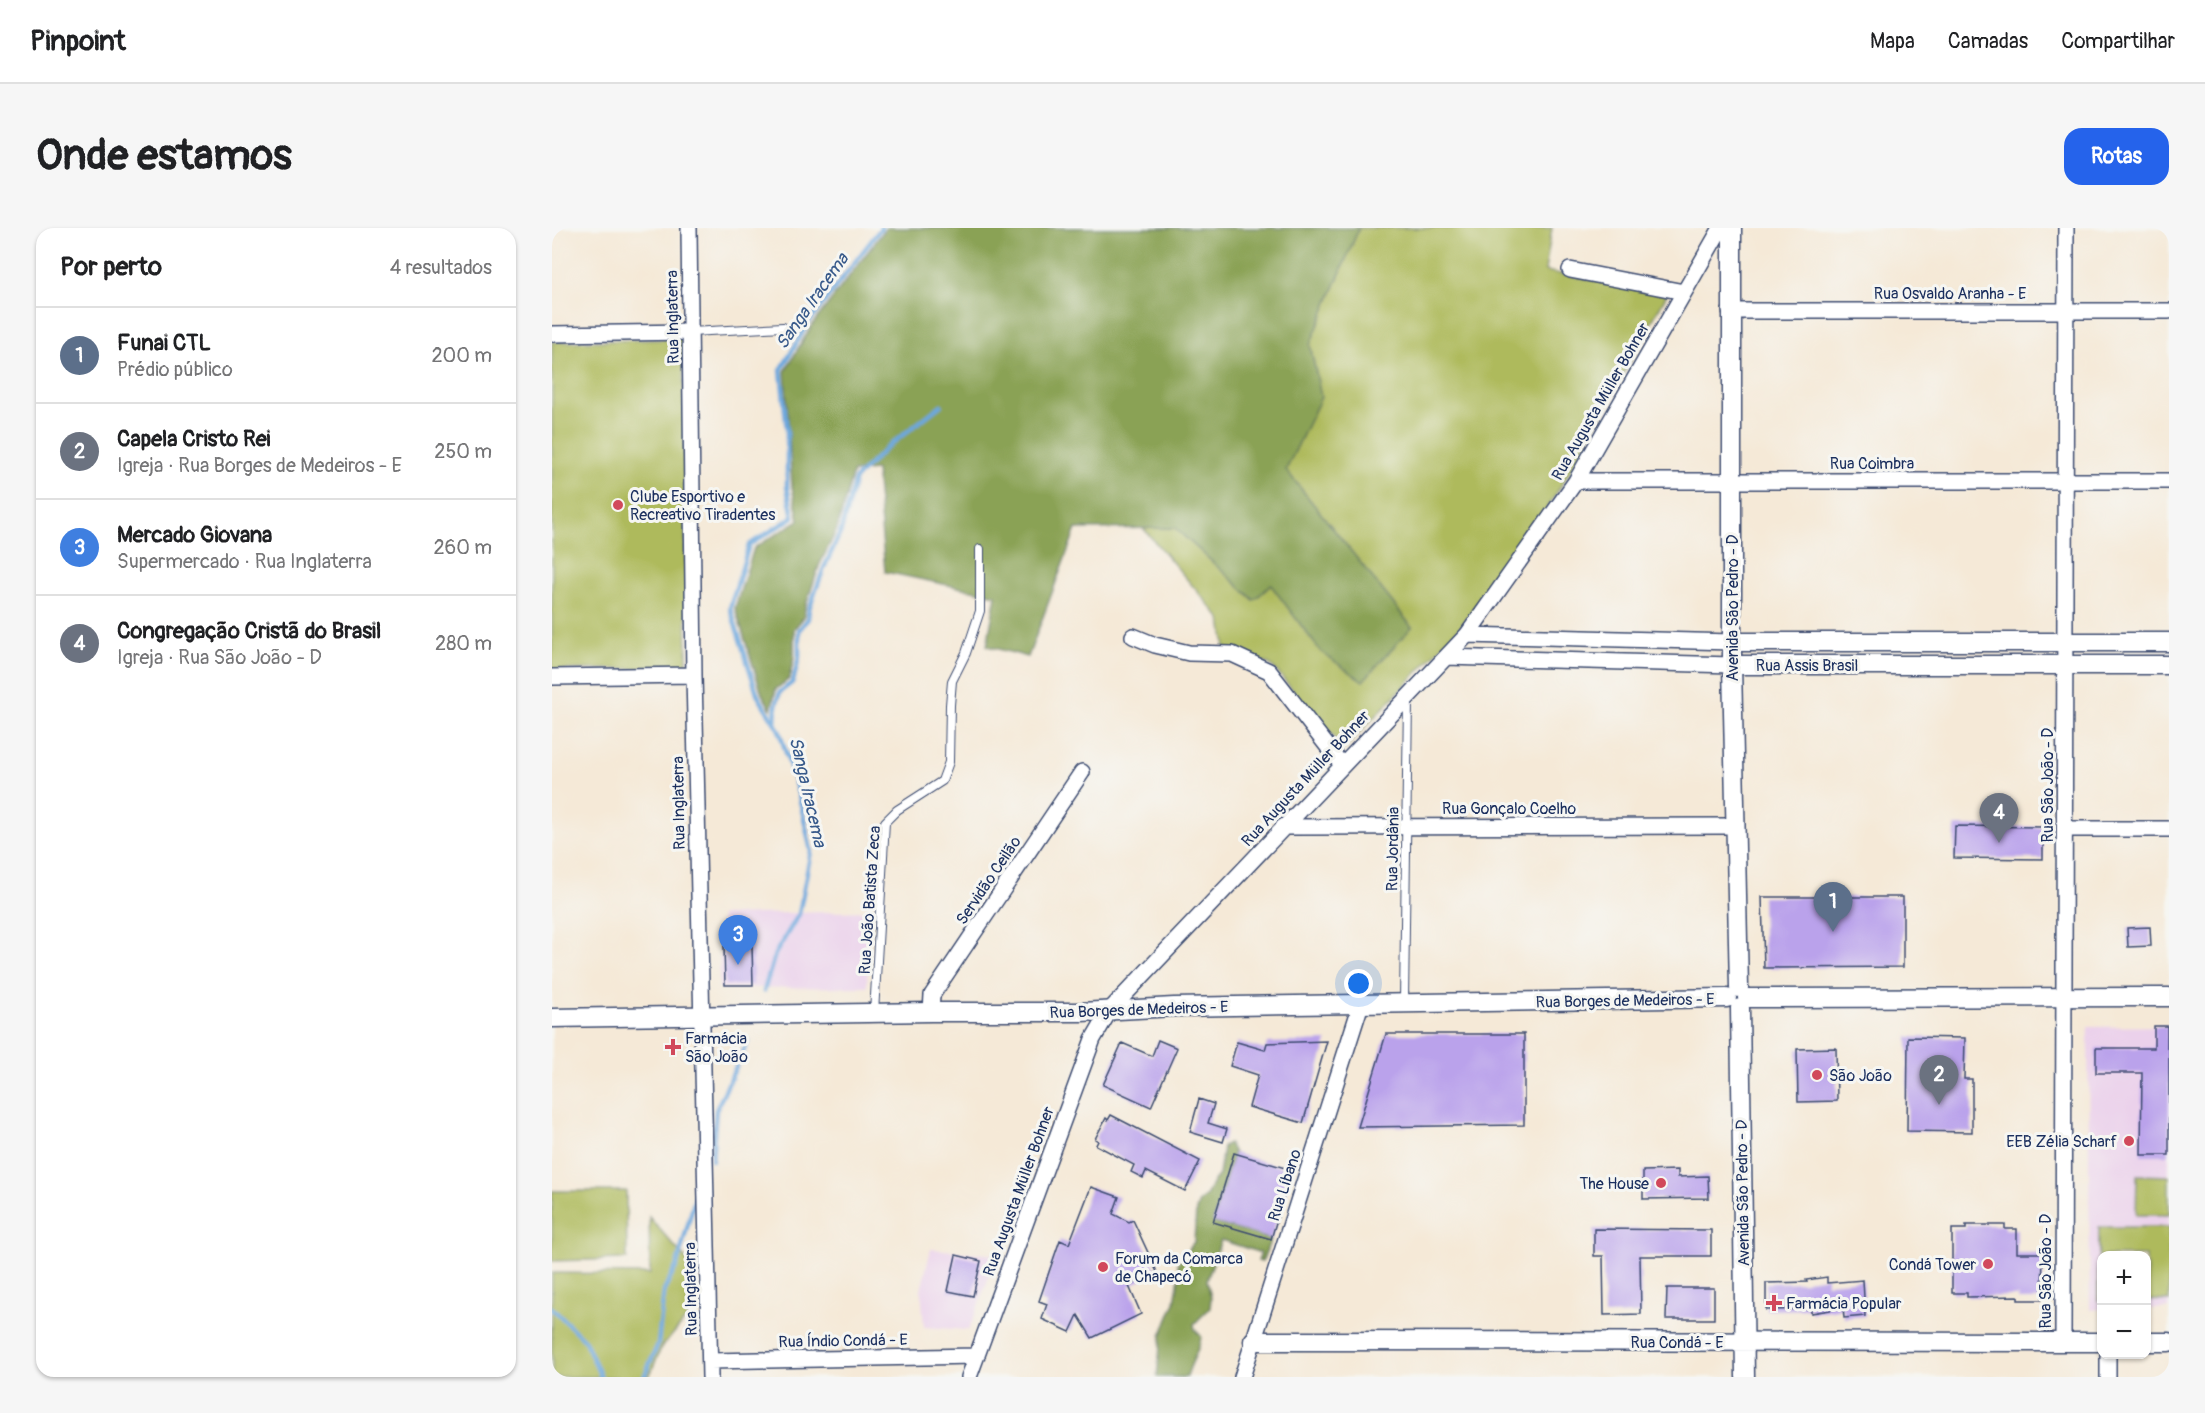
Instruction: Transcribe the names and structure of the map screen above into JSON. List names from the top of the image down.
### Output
{
  "streets": {
    "street": [
      "Rua Osvaldo Aranha - E",
      "Rua Inglaterra",
      "Rua Augusta Müller Bohner",
      "Rua Coimbra",
      "Avenida São Pedro - D",
      "Rua Assis Brasil",
      "Rua São João - D",
      "Rua Gonçalo Coelho",
      "Servidão Ceilão",
      "Rua Borges de Medeiros - E",
      "Rua Líbano",
      "Rua Índio Condá - E",
      "Rua Condá - E"
    ],
    "lane": ["Rua Jordânia", "Rua João Batista Zeca"]
  },
  "crossings": [
    ["Rua Osvaldo Aranha - E", "Avenida São Pedro - D"],
    ["Rua Osvaldo Aranha - E", "Rua São João - D"],
    ["Rua Inglaterra", "Rua Borges de Medeiros - E"],
    ["Rua Inglaterra", "Rua Índio Condá - E"],
    ["Rua Augusta Müller Bohner", "Rua Coimbra"],
    ["Rua Augusta Müller Bohner", "Rua Assis Brasil"],
    ["Rua Augusta Müller Bohner", "Rua Gonçalo Coelho"],
    ["Rua Augusta Müller Bohner", "Rua Jordânia"],
    ["Rua Augusta Müller Bohner", "Rua Borges de Medeiros - E"],
    ["Rua Augusta Müller Bohner", "Rua Índio Condá - E"],
    ["Rua Coimbra", "Avenida São Pedro - D"],
    ["Rua Coimbra", "Rua São João - D"],
    ["Avenida São Pedro - D", "Rua Assis Brasil"],
    ["Avenida São Pedro - D", "Rua Gonçalo Coelho"],
    ["Avenida São Pedro - D", "Rua Borges de Medeiros - E"],
    ["Avenida São Pedro - D", "Rua Condá - E"],
    ["Rua Assis Brasil", "Rua São João - D"],
    ["Rua São João - D", "Rua Borges de Medeiros - E"],
    ["Rua São João - D", "Rua Condá - E"],
    ["Rua Gonçalo Coelho", "Rua Jordânia"],
    ["Rua Jordânia", "Rua Borges de Medeiros - E"],
    ["Servidão Ceilão", "Rua Borges de Medeiros - E"],
    ["Rua João Batista Zeca", "Rua Borges de Medeiros - E"],
    ["Rua Borges de Medeiros - E", "Rua Líbano"],
    ["Rua Líbano", "Rua Condá - E"]
  ],
  "water": ["Sanga Iracema"],
  "places": {
    "other": [
      "Clube Esportivo e Recreativo Tiradentes",
      "São João",
      "EEB Zélia Scharf",
      "The House",
      "Condá Tower",
      "Forum da Comarca de Chapecó"
    ],
    "health": ["Farmácia São João", "Farmácia Popular"]
  },
  "page": {
    "header": "Pinpoint",
    "nav": ["Mapa", "Camadas", "Compartilhar"],
    "buttons": "Rotas",
    "title": "Onde estamos",
    "heading": ["Por perto", "4 resultados"],
    "list": [
      {
        "mark": "1",
        "name": "Funai CTL",
        "note": "Prédio público",
        "value": "200 m"
      },
      {
        "mark": "2",
        "name": "Capela Cristo Rei",
        "note": "Igreja · Rua Borges de Medeiros - E",
        "value": "250 m"
      },
      {
        "mark": "3",
        "name": "Mercado Giovana",
        "note": "Supermercado · Rua Inglaterra",
        "value": "260 m"
      },
      {
        "mark": "4",
        "name": "Congregação Cristã do Brasil",
        "note": "Igreja · Rua São João - D",
        "value": "280 m"
      }
    ],
    "pins": [
      "4",
      "1",
      "3",
      "2"
    ],
    "map_buttons": ["+", "−"]
  }
}
